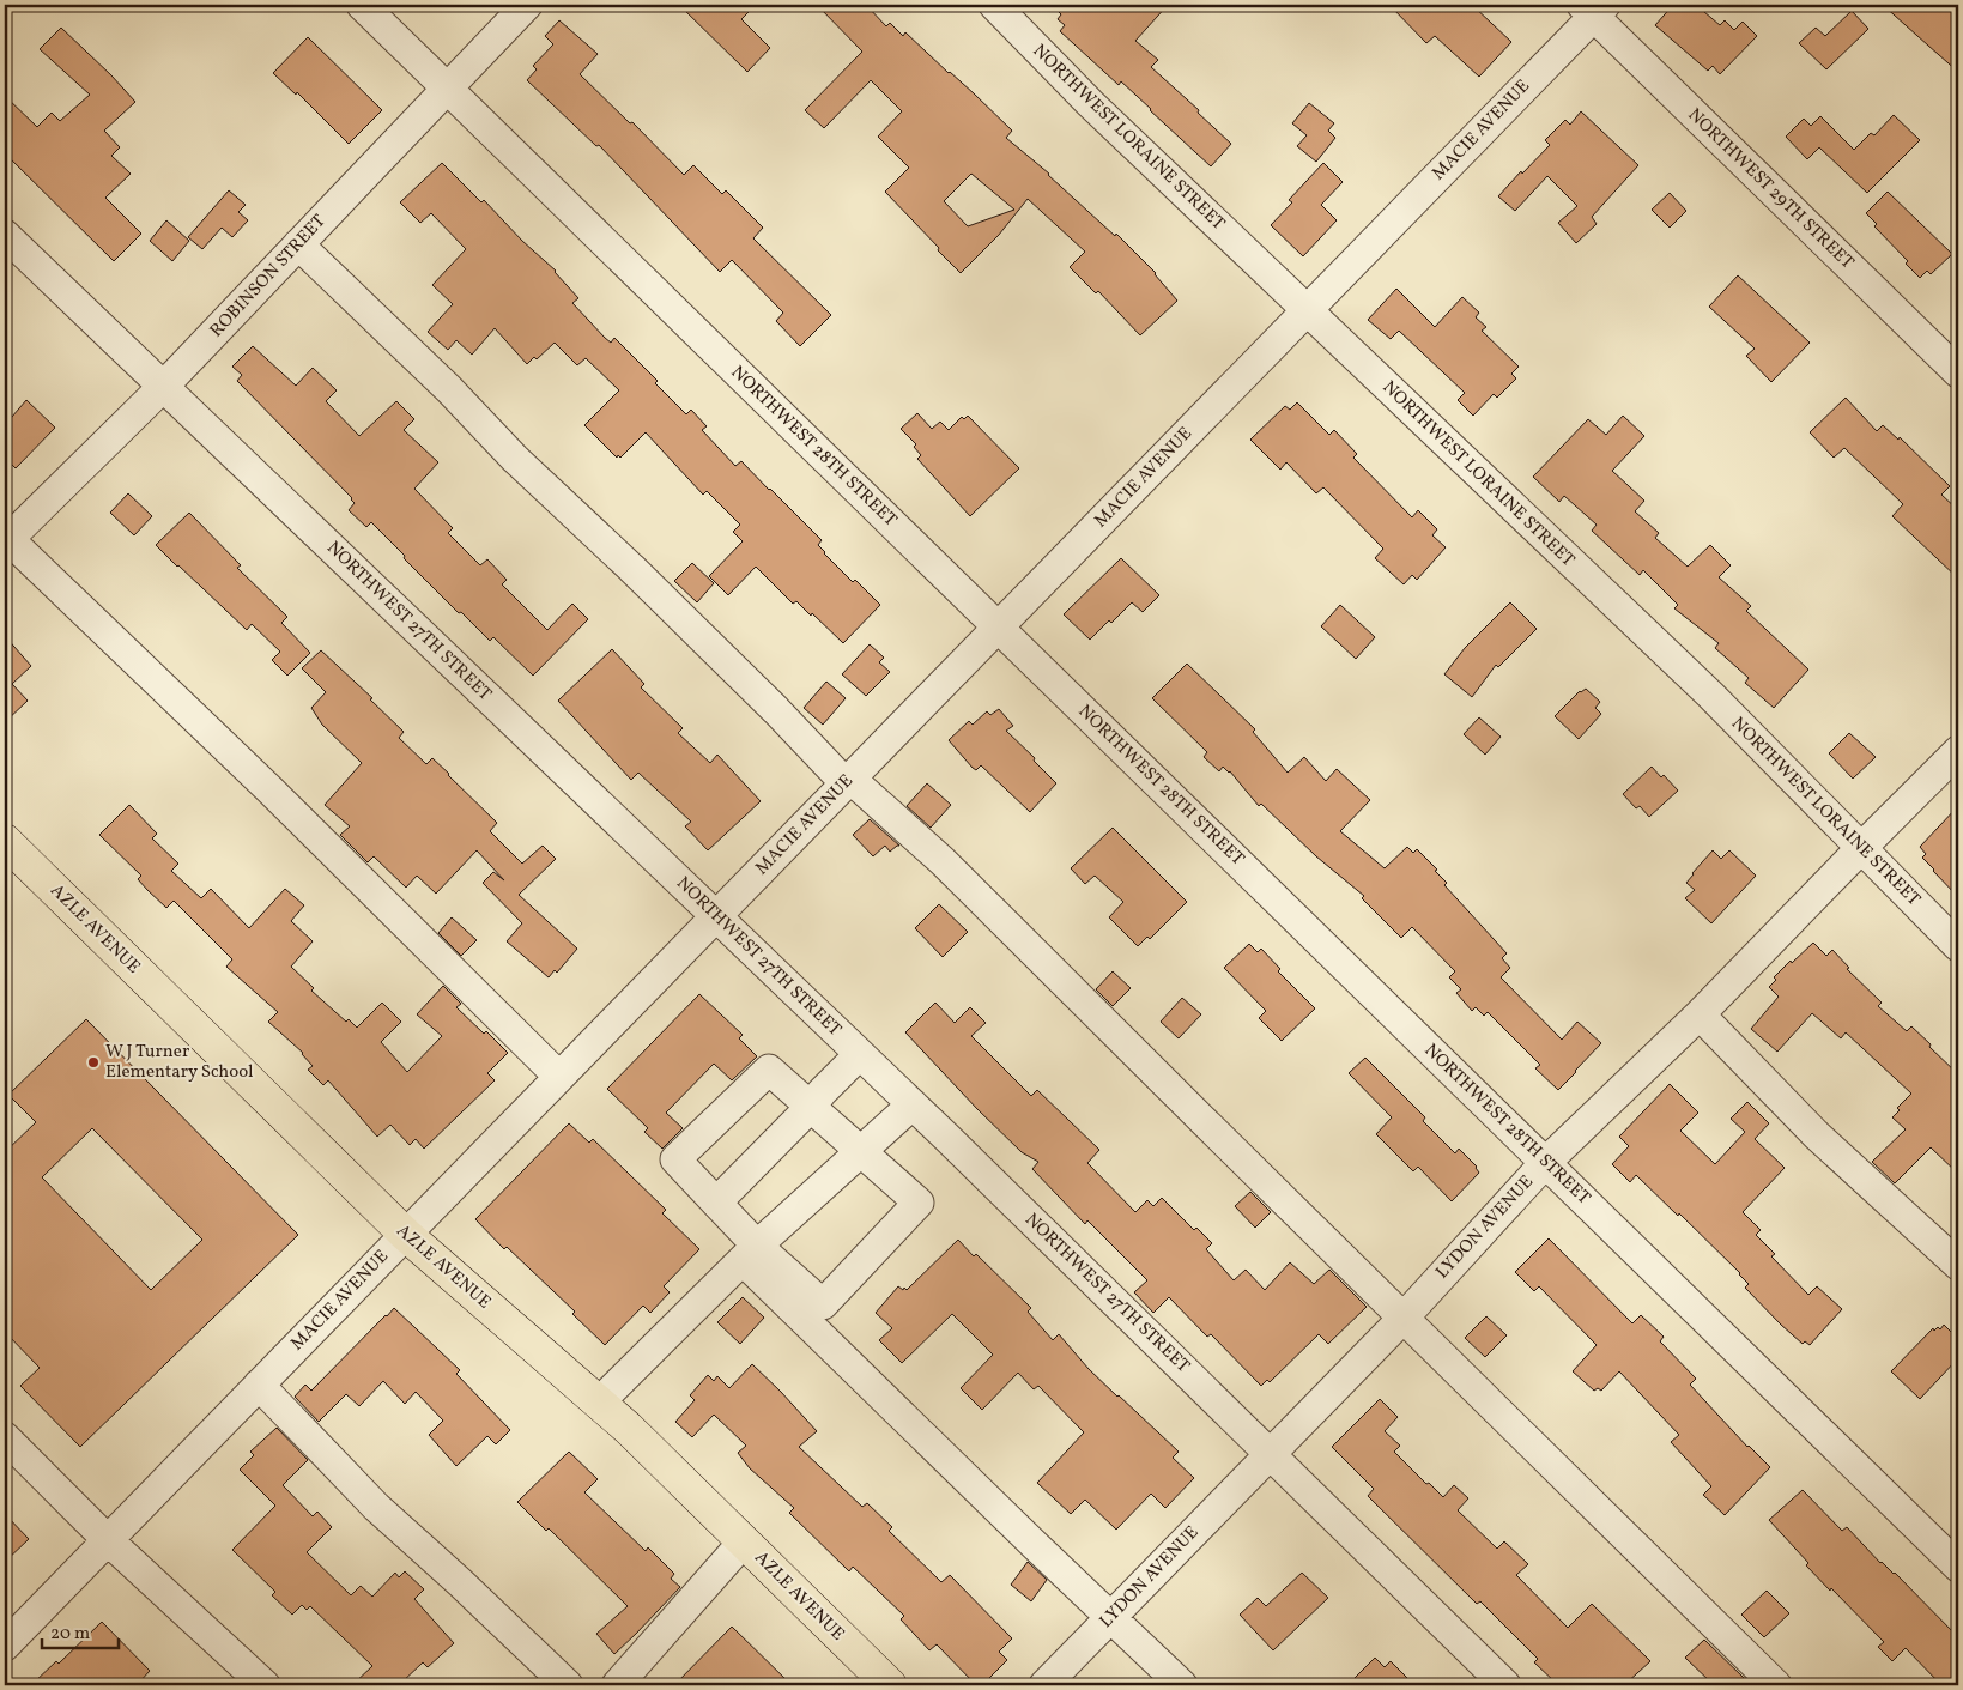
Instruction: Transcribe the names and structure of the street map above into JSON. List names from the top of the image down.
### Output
{
  "streets": {
    "main road": ["AZLE AVENUE"],
    "street": [
      "MACIE AVENUE",
      "NORTHWEST LORAINE STREET",
      "NORTHWEST 29TH STREET",
      "ROBINSON STREET",
      "NORTHWEST 28TH STREET",
      "NORTHWEST 27TH STREET",
      "LYDON AVENUE"
    ]
  },
  "crossings": [
    ["MACIE AVENUE", "NORTHWEST LORAINE STREET"],
    ["MACIE AVENUE", "NORTHWEST 29TH STREET"],
    ["MACIE AVENUE", "NORTHWEST 28TH STREET"],
    ["MACIE AVENUE", "NORTHWEST 27TH STREET"],
    ["MACIE AVENUE", "AZLE AVENUE"],
    ["NORTHWEST LORAINE STREET", "LYDON AVENUE"],
    ["ROBINSON STREET", "NORTHWEST 28TH STREET"],
    ["ROBINSON STREET", "NORTHWEST 27TH STREET"],
    ["NORTHWEST 28TH STREET", "LYDON AVENUE"],
    ["NORTHWEST 27TH STREET", "LYDON AVENUE"]
  ],
  "places": ["W J Turner Elementary School"],
  "scale_bar": "20 m"
}
